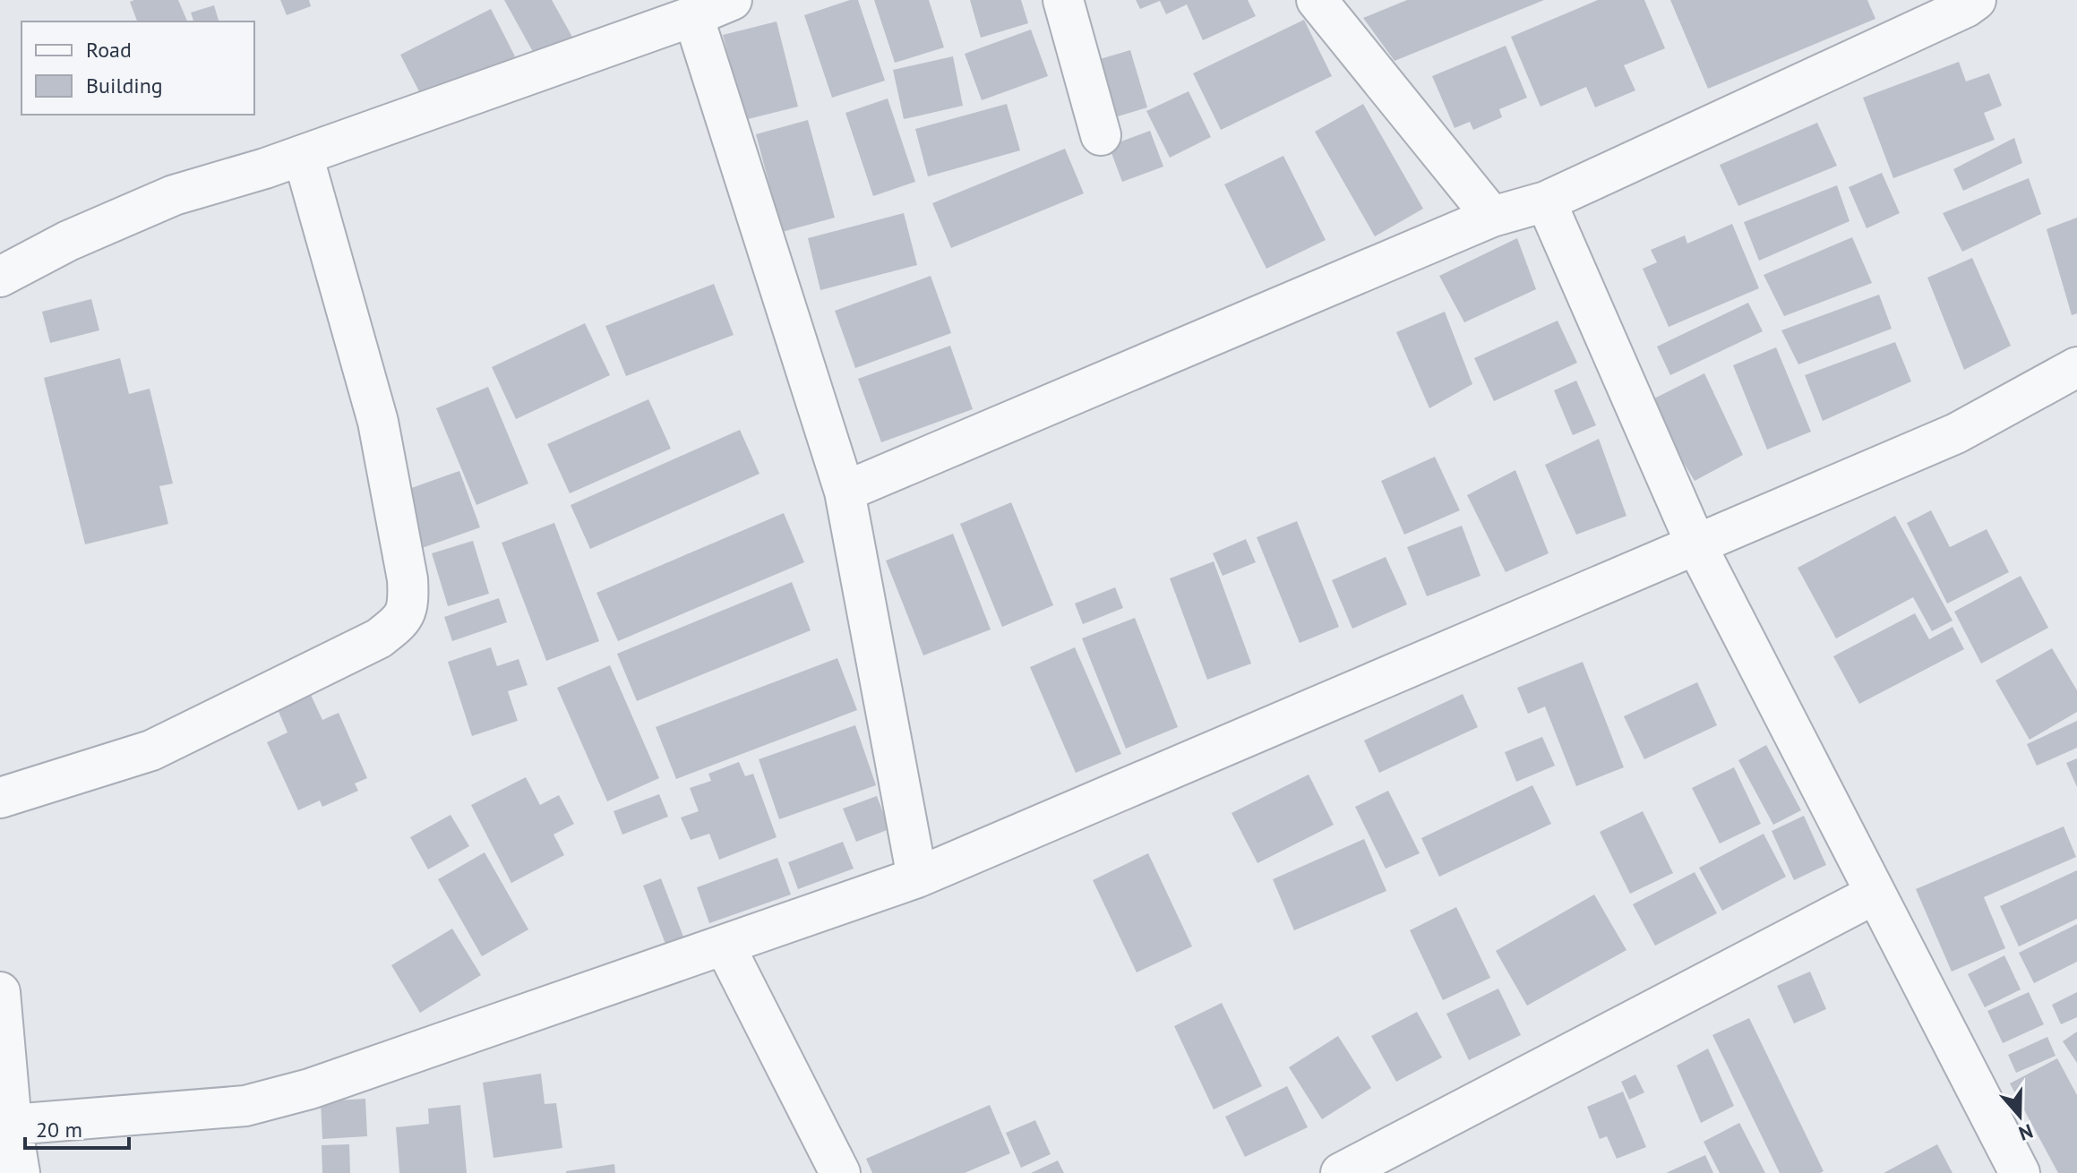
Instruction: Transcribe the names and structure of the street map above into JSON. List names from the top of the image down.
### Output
{
  "legend": ["Road", "Building"],
  "scale_bar": "20 m",
  "north": "bottom"
}
